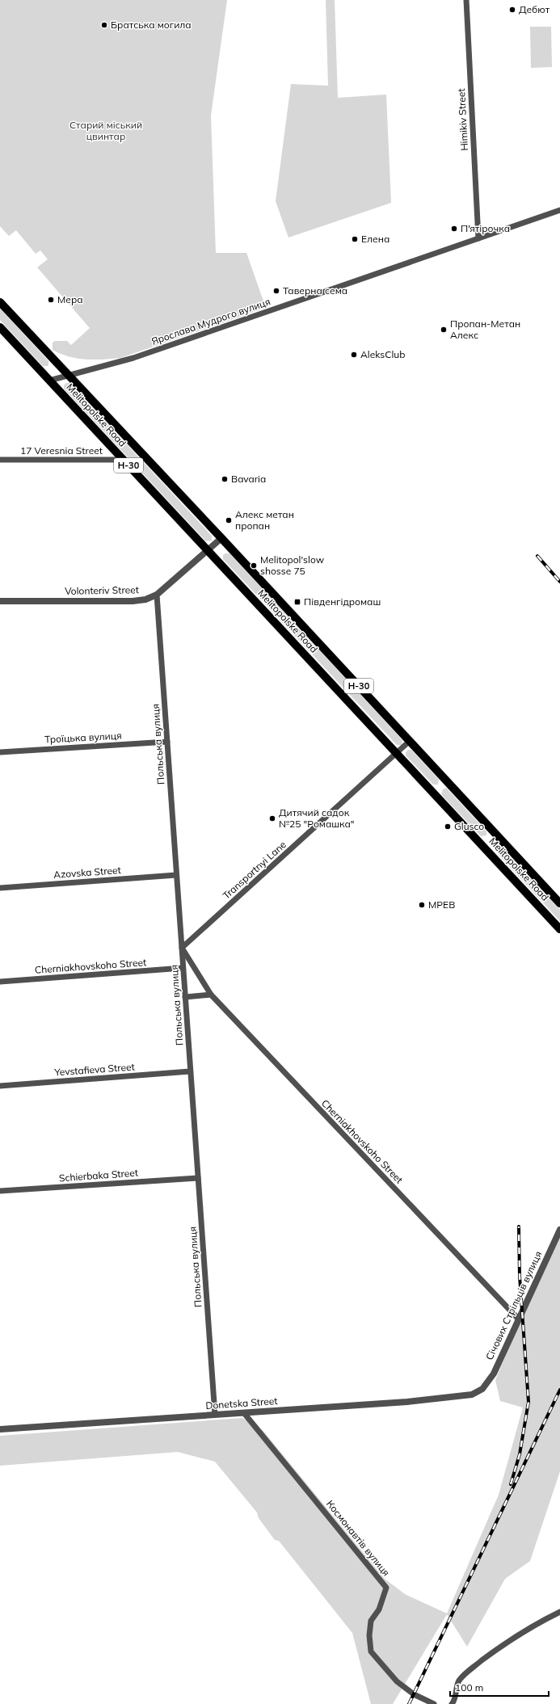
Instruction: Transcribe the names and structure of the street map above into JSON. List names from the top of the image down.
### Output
{
  "streets": {
    "main road": ["Melitopolske Road", "Н-30"],
    "street": [
      "Himikiv Street",
      "Ярослава Мудрого вулиця",
      "17 Veresnia Street",
      "Volonteriv Street",
      "Троїцька вулиця",
      "Польська вулиця",
      "Transportnyi Lane",
      "Azovska Street",
      "Cherniakhovskoho Street",
      "Yevstafieva Street",
      "Schierbaka Street",
      "Січових Стрільців вулиця",
      "Donetska Street",
      "Космонавтів вулиця"
    ]
  },
  "crossings": [
    ["Himikiv Street", "Ярослава Мудрого вулиця"],
    ["Ярослава Мудрого вулиця", "Melitopolske Road"],
    ["Melitopolske Road", "17 Veresnia Street"],
    ["Melitopolske Road", "Volonteriv Street"],
    ["Melitopolske Road", "Transportnyi Lane"],
    ["Volonteriv Street", "Польська вулиця"],
    ["Троїцька вулиця", "Польська вулиця"],
    ["Польська вулиця", "Transportnyi Lane"],
    ["Польська вулиця", "Azovska Street"],
    ["Польська вулиця", "Cherniakhovskoho Street"],
    ["Польська вулиця", "Yevstafieva Street"],
    ["Польська вулиця", "Schierbaka Street"],
    ["Польська вулиця", "Donetska Street"],
    ["Transportnyi Lane", "Cherniakhovskoho Street"],
    ["Cherniakhovskoho Street", "Січових Стрільців вулиця"],
    ["Січових Стрільців вулиця", "Donetska Street"],
    ["Donetska Street", "Космонавтів вулиця"]
  ],
  "parks": ["Старий міський цвинтар"],
  "places": {
    "other": [
      "Дебют",
      "Братська могила",
      "П'ятірочка",
      "Елена",
      "Таверна сема",
      "Мера",
      "Пропан-Метан Алекс",
      "AleksClub",
      "Bavaria",
      "Алекс метан пропан",
      "Melitopol'slow shosse 75",
      "Дитячий садок №25 \"Ромашка\"",
      "Glusco",
      "МРЕВ"
    ],
    "transit": ["Південгідромаш"]
  },
  "scale_bar": "100 m"
}
